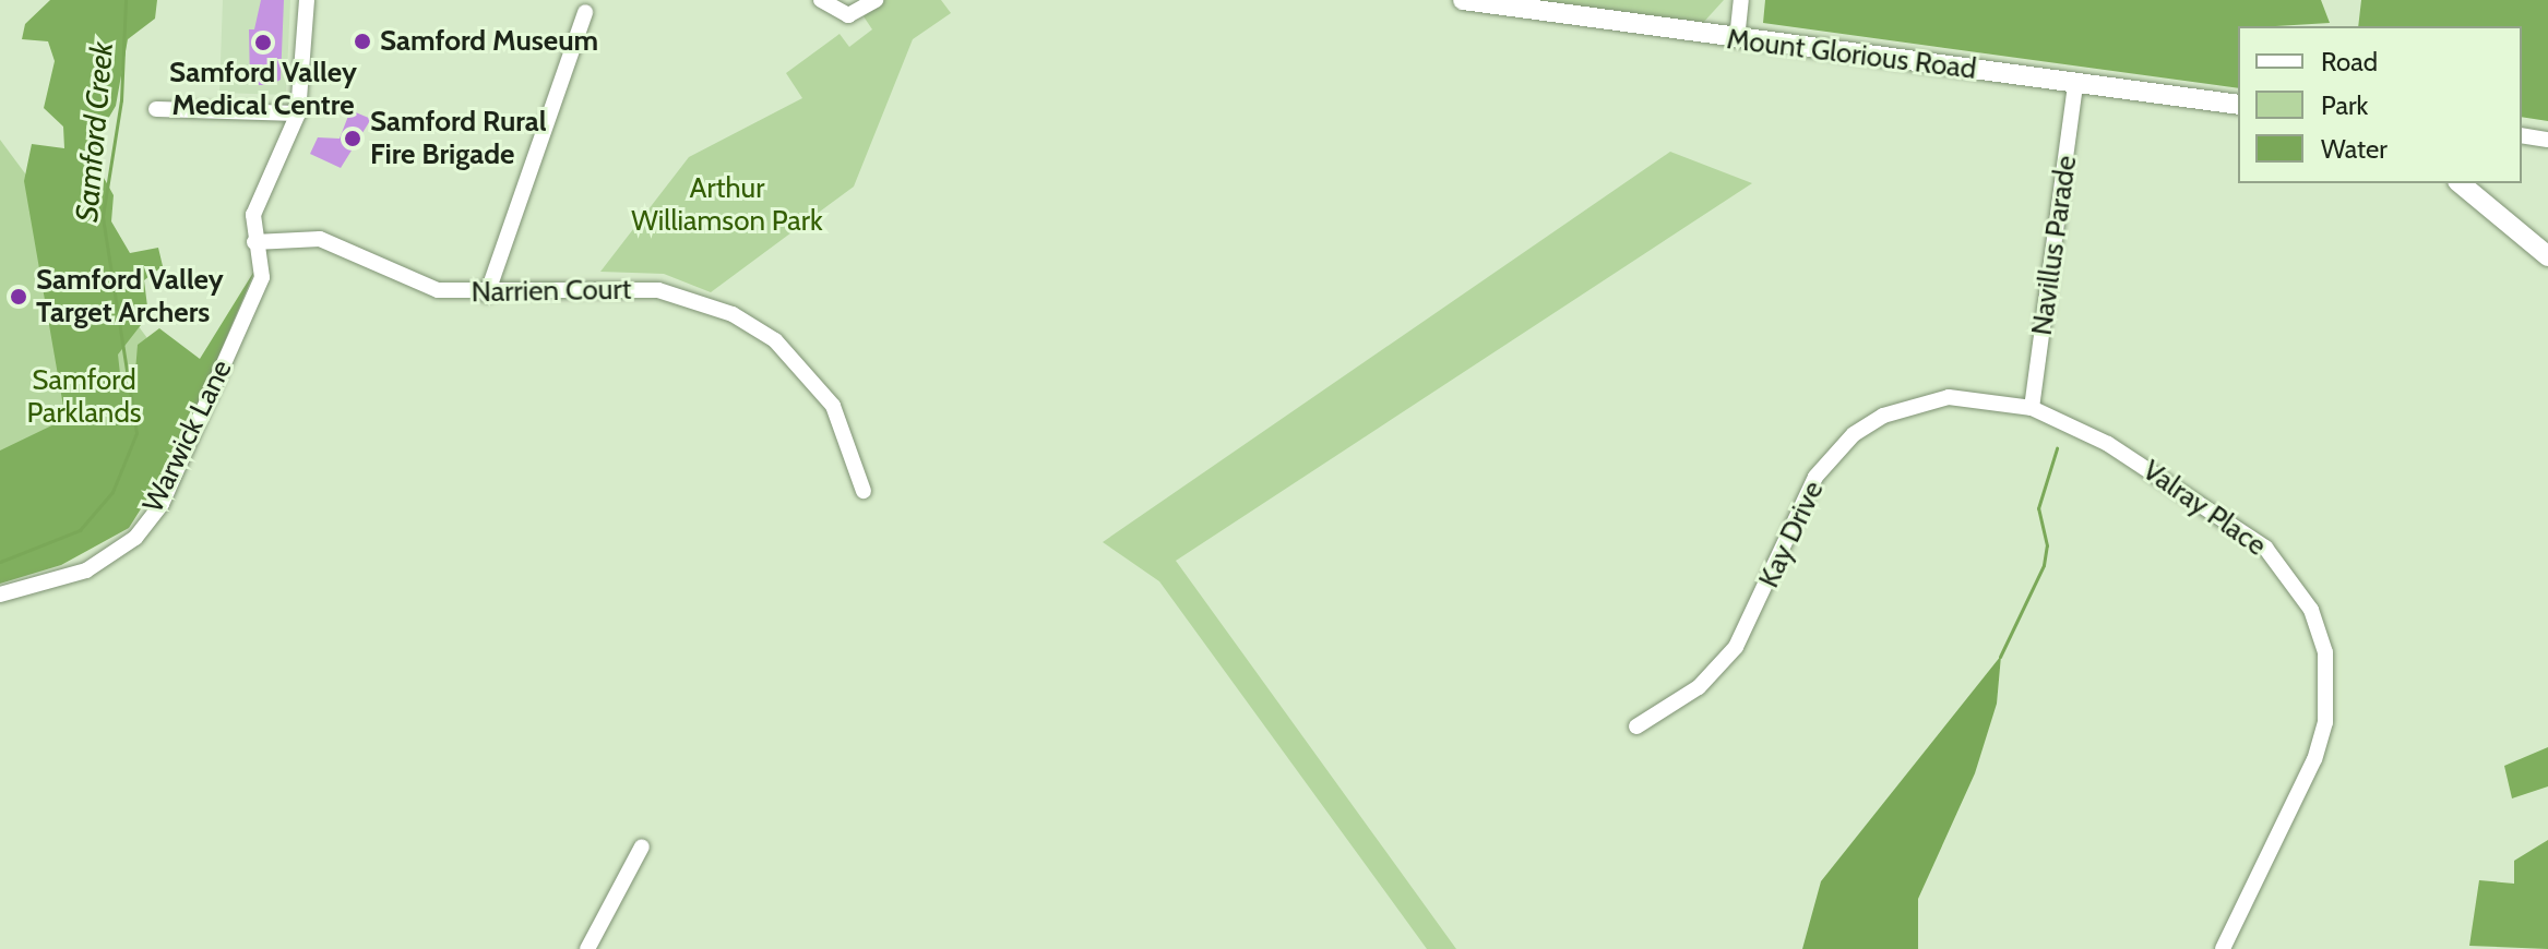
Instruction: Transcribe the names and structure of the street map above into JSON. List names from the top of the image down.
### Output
{
  "streets": {
    "main road": ["Mount Glorious Road"],
    "street": [
      "Navillus Parade",
      "Narrien Court",
      "Warwick Lane",
      "Valray Place",
      "Kay Drive"
    ]
  },
  "crossings": [
    ["Mount Glorious Road", "Navillus Parade"],
    ["Navillus Parade", "Valray Place"],
    ["Navillus Parade", "Kay Drive"],
    ["Narrien Court", "Warwick Lane"],
    ["Valray Place", "Kay Drive"]
  ],
  "water": ["Samford Creek"],
  "parks": ["Arthur Williamson Park", "Samford Parklands"],
  "places": [
    "Samford Museum",
    "Samford Valley Medical Centre",
    "Samford Rural Fire Brigade",
    "Samford Valley Target Archers"
  ],
  "legend": ["Road", "Park", "Water"]
}
